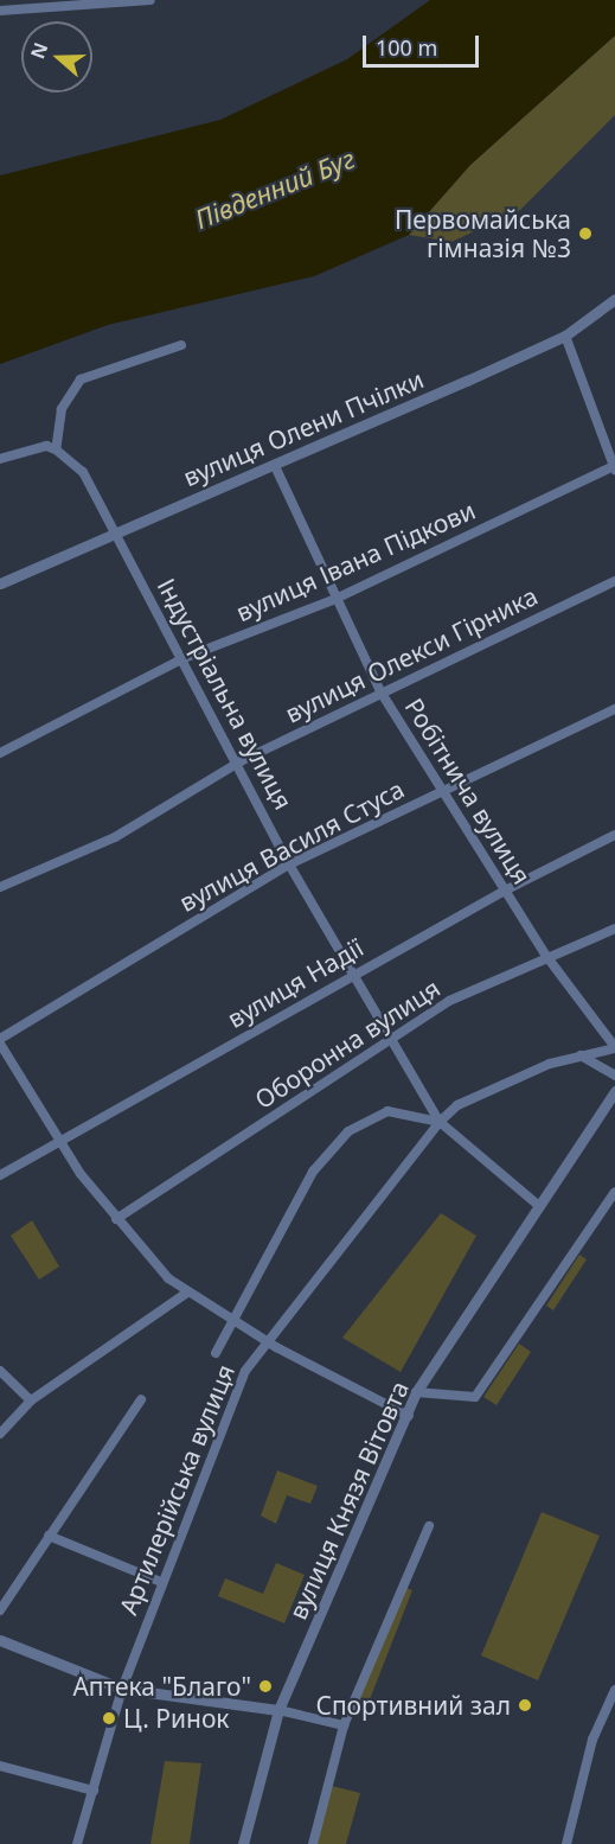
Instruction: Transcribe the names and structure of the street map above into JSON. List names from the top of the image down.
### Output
{
  "streets": {
    "street": [
      "вулиця Олени Пчілки",
      "вулиця Івана Підкови",
      "вулиця Олекси Гірника",
      "Індустріальна вулиця",
      "Робітнича вулиця",
      "вулиця Василя Стуса",
      "вулиця Надії",
      "Оборонна вулиця",
      "Артилерійська вулиця",
      "вулиця Князя Вітовта"
    ]
  },
  "crossings": [
    ["вулиця Олени Пчілки", "Індустріальна вулиця"],
    ["вулиця Олени Пчілки", "Робітнича вулиця"],
    ["вулиця Івана Підкови", "Індустріальна вулиця"],
    ["вулиця Івана Підкови", "Робітнича вулиця"],
    ["вулиця Олекси Гірника", "Індустріальна вулиця"],
    ["вулиця Олекси Гірника", "Робітнича вулиця"],
    ["Індустріальна вулиця", "вулиця Василя Стуса"],
    ["Індустріальна вулиця", "вулиця Надії"],
    ["Індустріальна вулиця", "Оборонна вулиця"],
    ["Індустріальна вулиця", "Артилерійська вулиця"],
    ["Робітнича вулиця", "вулиця Василя Стуса"],
    ["Робітнича вулиця", "вулиця Надії"],
    ["Робітнича вулиця", "Оборонна вулиця"],
    ["Робітнича вулиця", "Артилерійська вулиця"]
  ],
  "water": ["Південний Буг"],
  "places": [
    "Первомайська гімназія №3",
    "Аптека \"Благо\"",
    "Спортивний зал",
    "Ц. Ринок"
  ],
  "scale_bar": "100 m",
  "north": "left"
}
